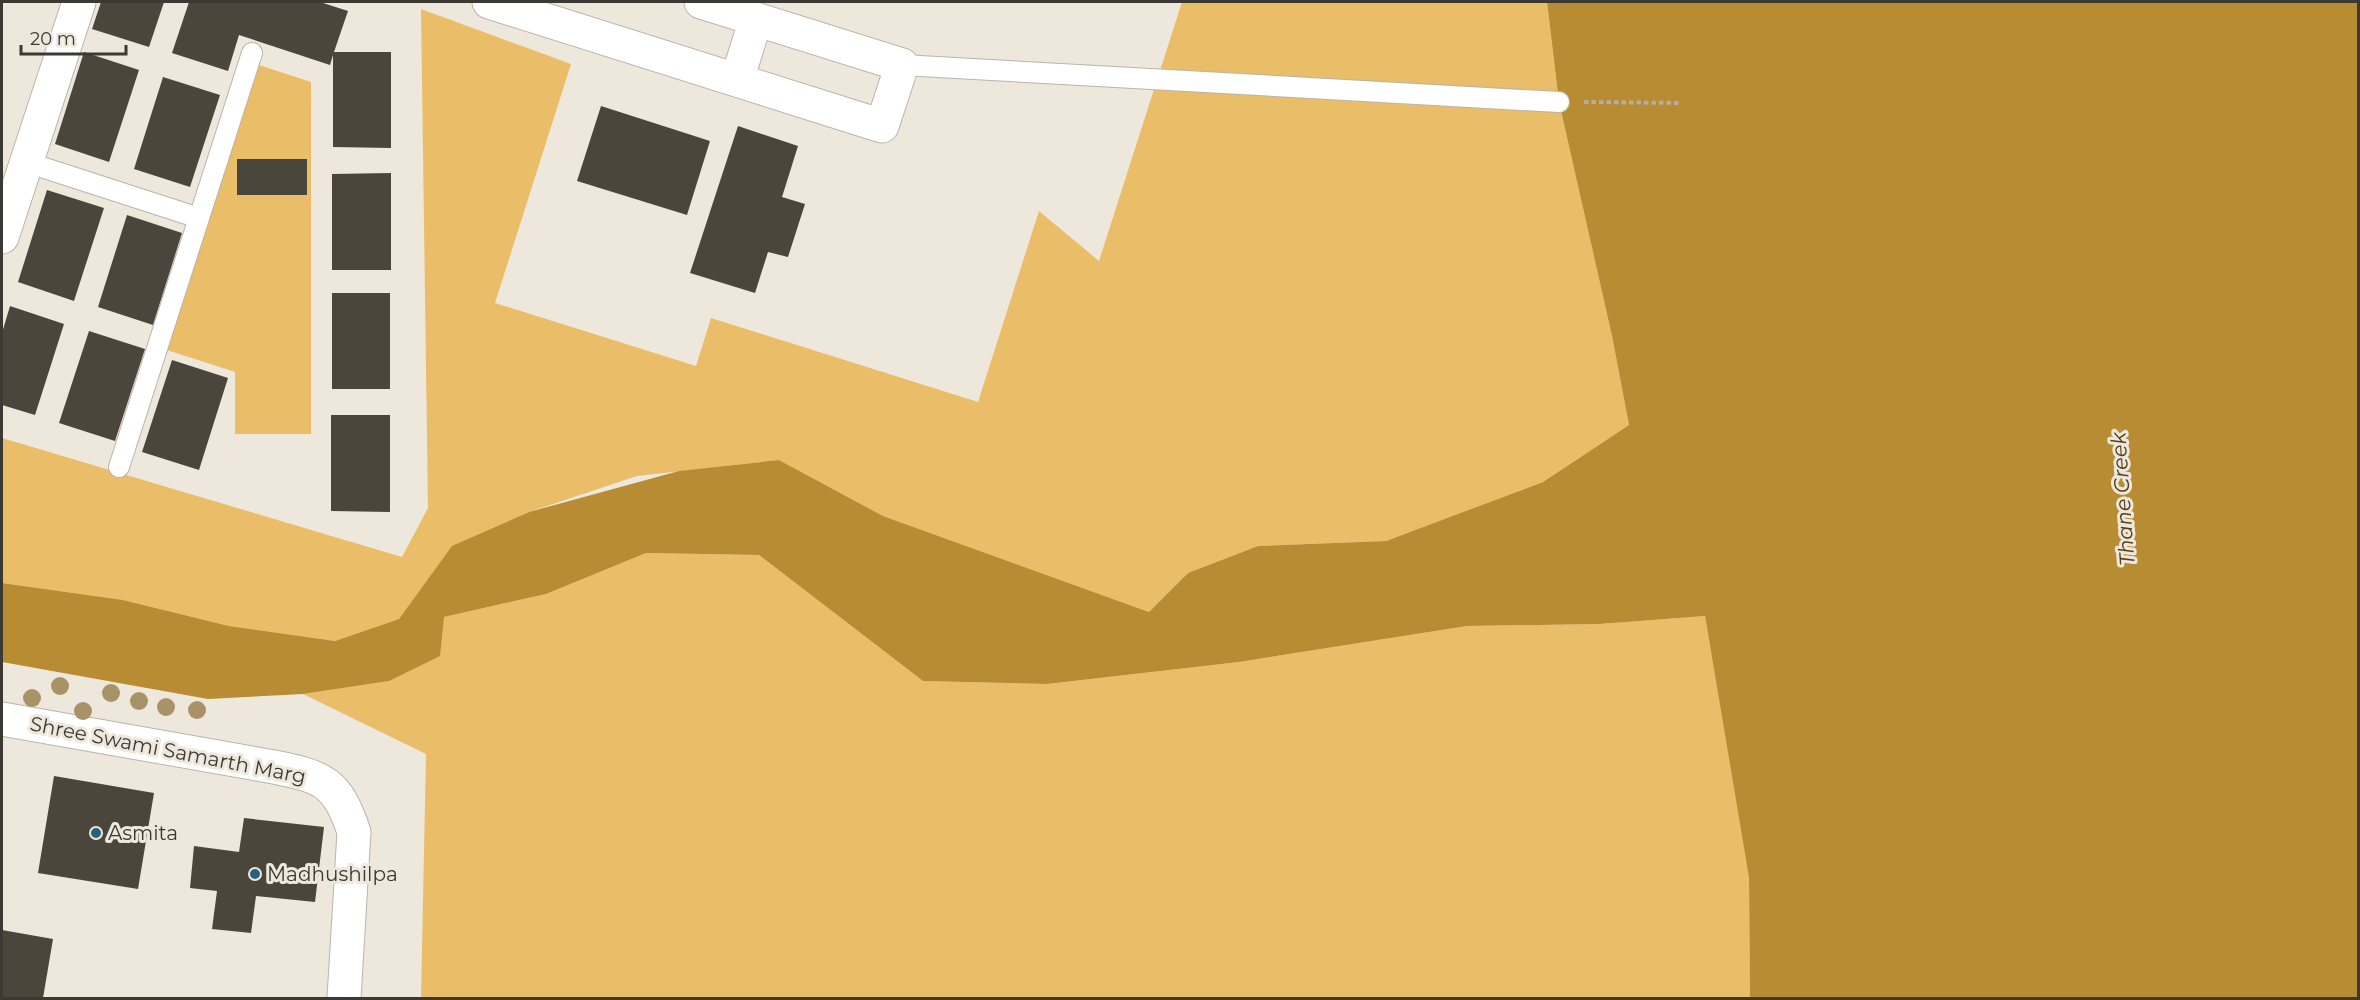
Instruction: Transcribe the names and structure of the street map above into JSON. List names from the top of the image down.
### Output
{
  "streets": {
    "street": ["Shree Swami Samarth Marg"]
  },
  "water": ["Thane Creek"],
  "places": ["Asmita", "Madhushilpa"],
  "scale_bar": "20 m"
}
